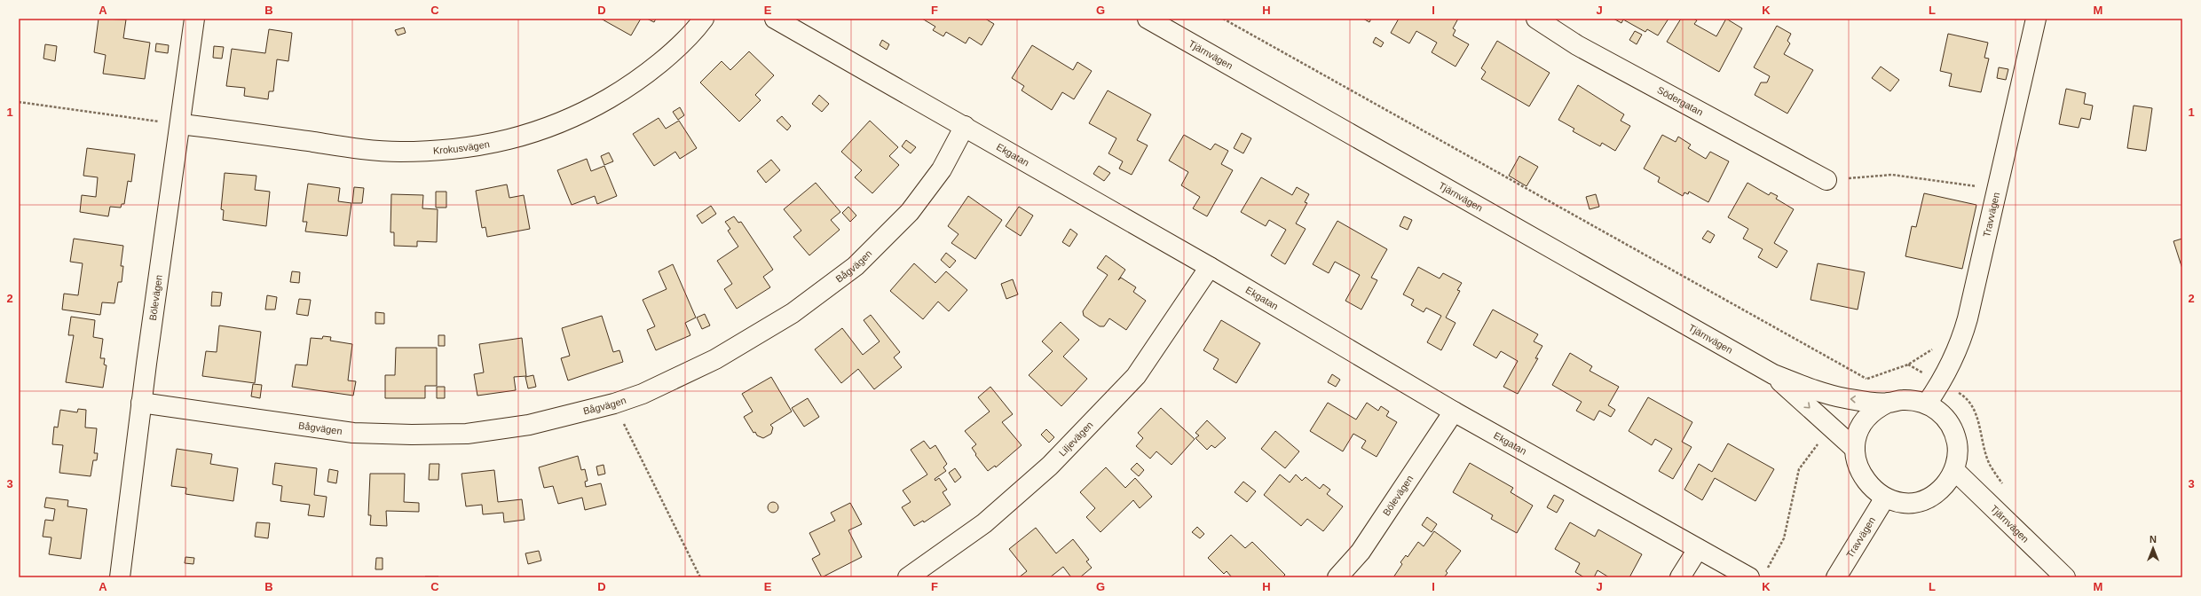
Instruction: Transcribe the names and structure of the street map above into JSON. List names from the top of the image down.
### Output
{
  "streets": {
    "street": [
      "Tjärnvägen",
      "Södergatan",
      "Krokusvägen",
      "Ekgatan",
      "Travvägen",
      "Bågvägen",
      "Bölevägen",
      "Liljevägen"
    ]
  },
  "crossings": [
    ["Tjärnvägen", "Travvägen"],
    ["Krokusvägen", "Bölevägen"],
    ["Ekgatan", "Bågvägen"],
    ["Ekgatan", "Bölevägen"],
    ["Ekgatan", "Liljevägen"],
    ["Bågvägen", "Bölevägen"]
  ],
  "north": "top",
  "grid": {
    "columns": [
      "A",
      "B",
      "C",
      "D",
      "E",
      "F",
      "G",
      "H",
      "I",
      "J",
      "K",
      "L",
      "M"
    ],
    "rows": ["1", "2", "3"]
  }
}
